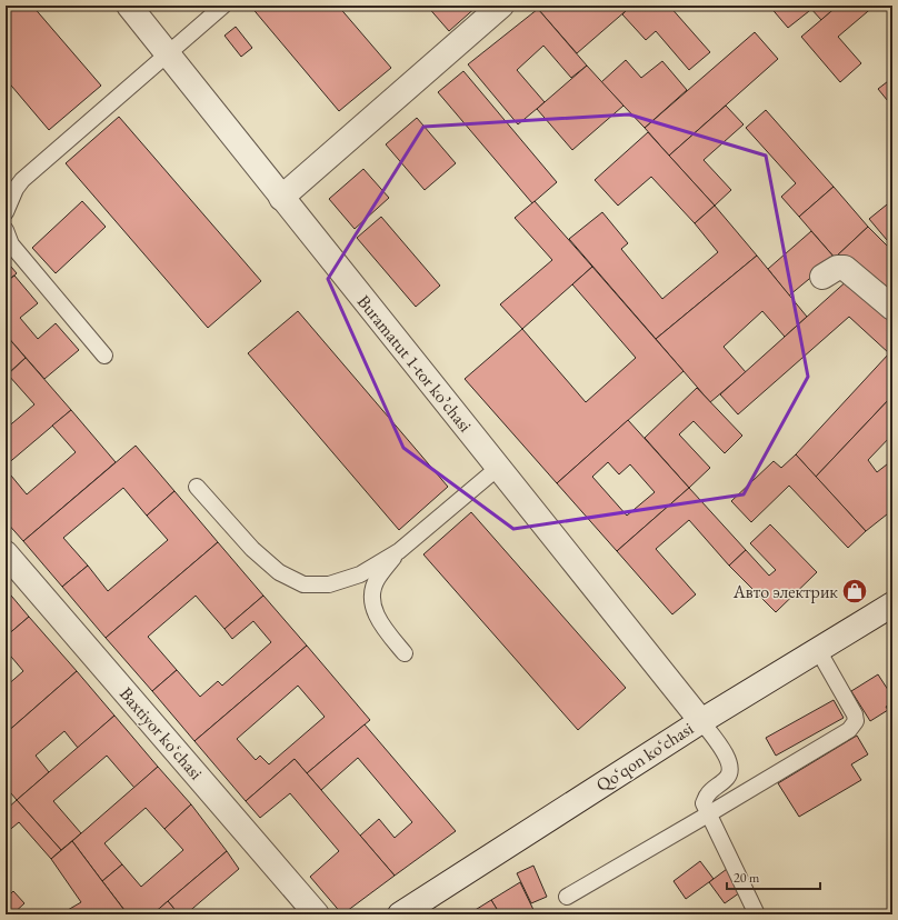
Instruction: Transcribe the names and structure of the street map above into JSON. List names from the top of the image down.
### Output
{
  "streets": {
    "street": ["Buramatut 1-tor koʼchasi", "Baxtiyor koʻchasi", "Qoʻqon koʻchasi"]
  },
  "crossings": [
    ["Buramatut 1-tor koʼchasi", "Qoʻqon koʻchasi"]
  ],
  "places": {
    "shop": ["Авто электрик"]
  },
  "scale_bar": "20 m"
}
